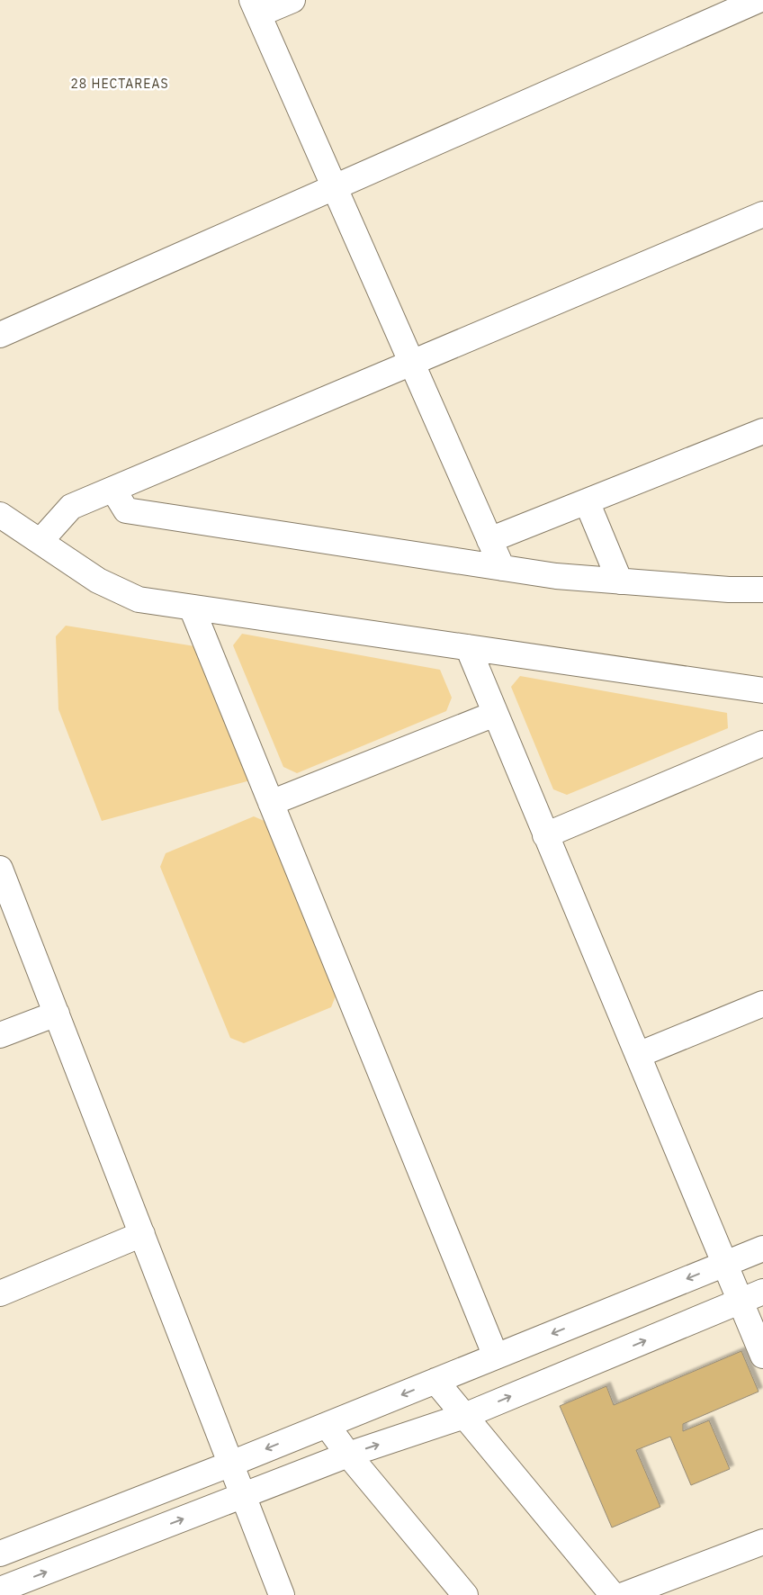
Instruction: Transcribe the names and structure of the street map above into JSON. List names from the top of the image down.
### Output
{
  "districts": ["28 HECTAREAS"]
}
